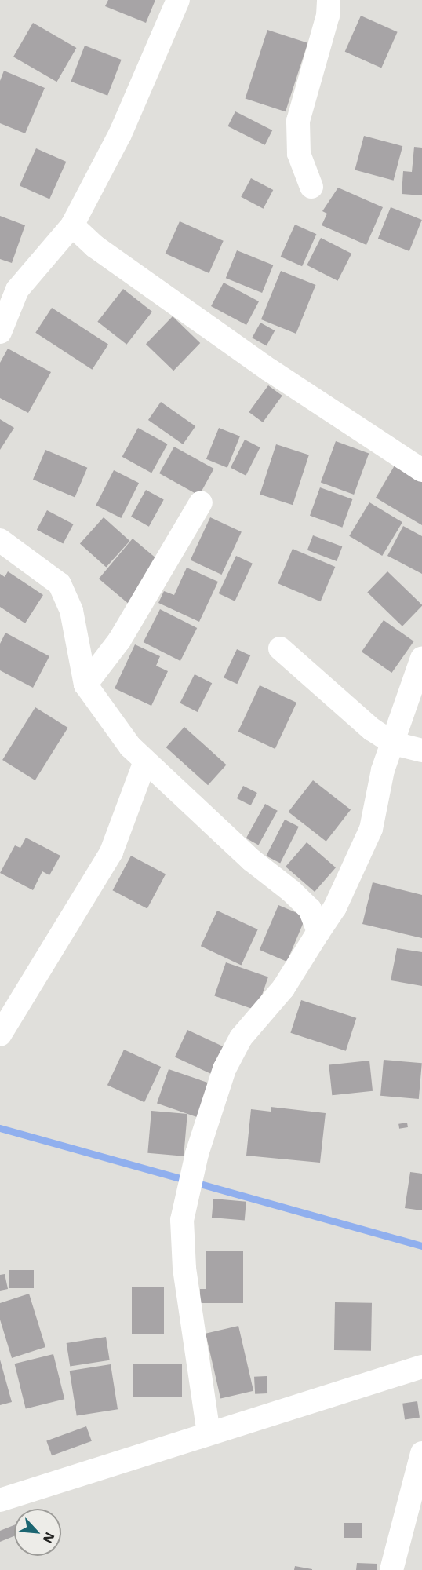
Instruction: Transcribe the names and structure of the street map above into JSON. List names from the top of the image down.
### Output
{
  "north": "bottom right"
}
